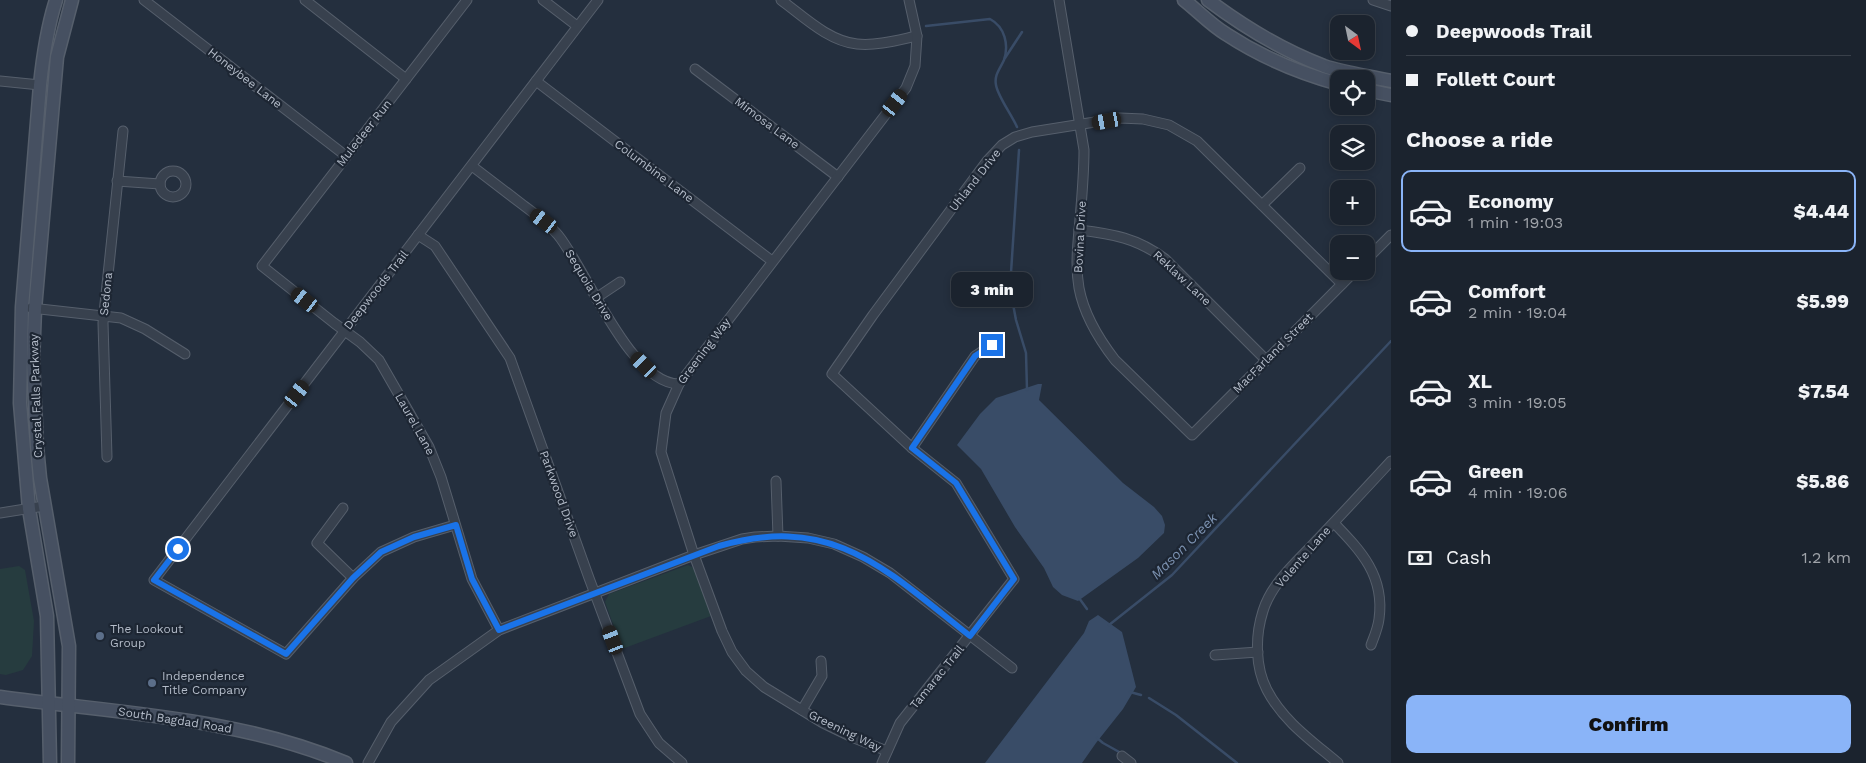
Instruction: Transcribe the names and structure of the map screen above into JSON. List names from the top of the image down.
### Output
{
  "streets": {
    "main road": ["Crystal Falls Parkway", "South Bagdad Road"],
    "street": [
      "Honeybee Lane",
      "Mimosa Lane",
      "Muledeer Run",
      "Columbine Lane",
      "Uhland Drive",
      "Bovina Drive",
      "Reklaw Lane",
      "Sequoia Drive",
      "Deepwoods Trail",
      "Sedona",
      "Greening Way",
      "MacFarland Street",
      "Laurel Lane",
      "Parkwood Drive",
      "Volente Lane",
      "Tamarac Trail"
    ]
  },
  "crossings": [
    ["Honeybee Lane", "Muledeer Run"],
    ["Mimosa Lane", "Greening Way"],
    ["Muledeer Run", "Laurel Lane"],
    ["Columbine Lane", "Deepwoods Trail"],
    ["Columbine Lane", "Greening Way"],
    ["Uhland Drive", "Bovina Drive"],
    ["Uhland Drive", "MacFarland Street"],
    ["Uhland Drive", "Tamarac Trail"],
    ["Bovina Drive", "Reklaw Lane"],
    ["Bovina Drive", "MacFarland Street"],
    ["Reklaw Lane", "MacFarland Street"],
    ["Sequoia Drive", "Deepwoods Trail"],
    ["Sequoia Drive", "Greening Way"],
    ["Deepwoods Trail", "Laurel Lane"],
    ["Deepwoods Trail", "Parkwood Drive"],
    ["Greening Way", "Tamarac Trail"],
    ["Crystal Falls Parkway", "South Bagdad Road"]
  ],
  "water": ["Mason Creek"],
  "places": ["The Lookout Group", "Independence Title Company"],
  "north": "bottom right",
  "page": {
    "banner": ["Deepwoods Trail", "Follett Court"],
    "map_buttons": ["+", "−"],
    "heading": "Choose a ride",
    "list": [
      {
        "name": "Economy",
        "note": "1 min · 19:03",
        "value": "$4.44"
      },
      {
        "name": "Comfort",
        "note": "2 min · 19:04",
        "value": "$5.99"
      },
      {
        "name": "XL",
        "note": "3 min · 19:05",
        "value": "$7.54"
      },
      {
        "name": "Green",
        "note": "4 min · 19:06",
        "value": "$5.86"
      }
    ],
    "bubble": "3 min",
    "pay": ["Cash", "1.2 km"],
    "buttons": "Confirm"
  }
}
